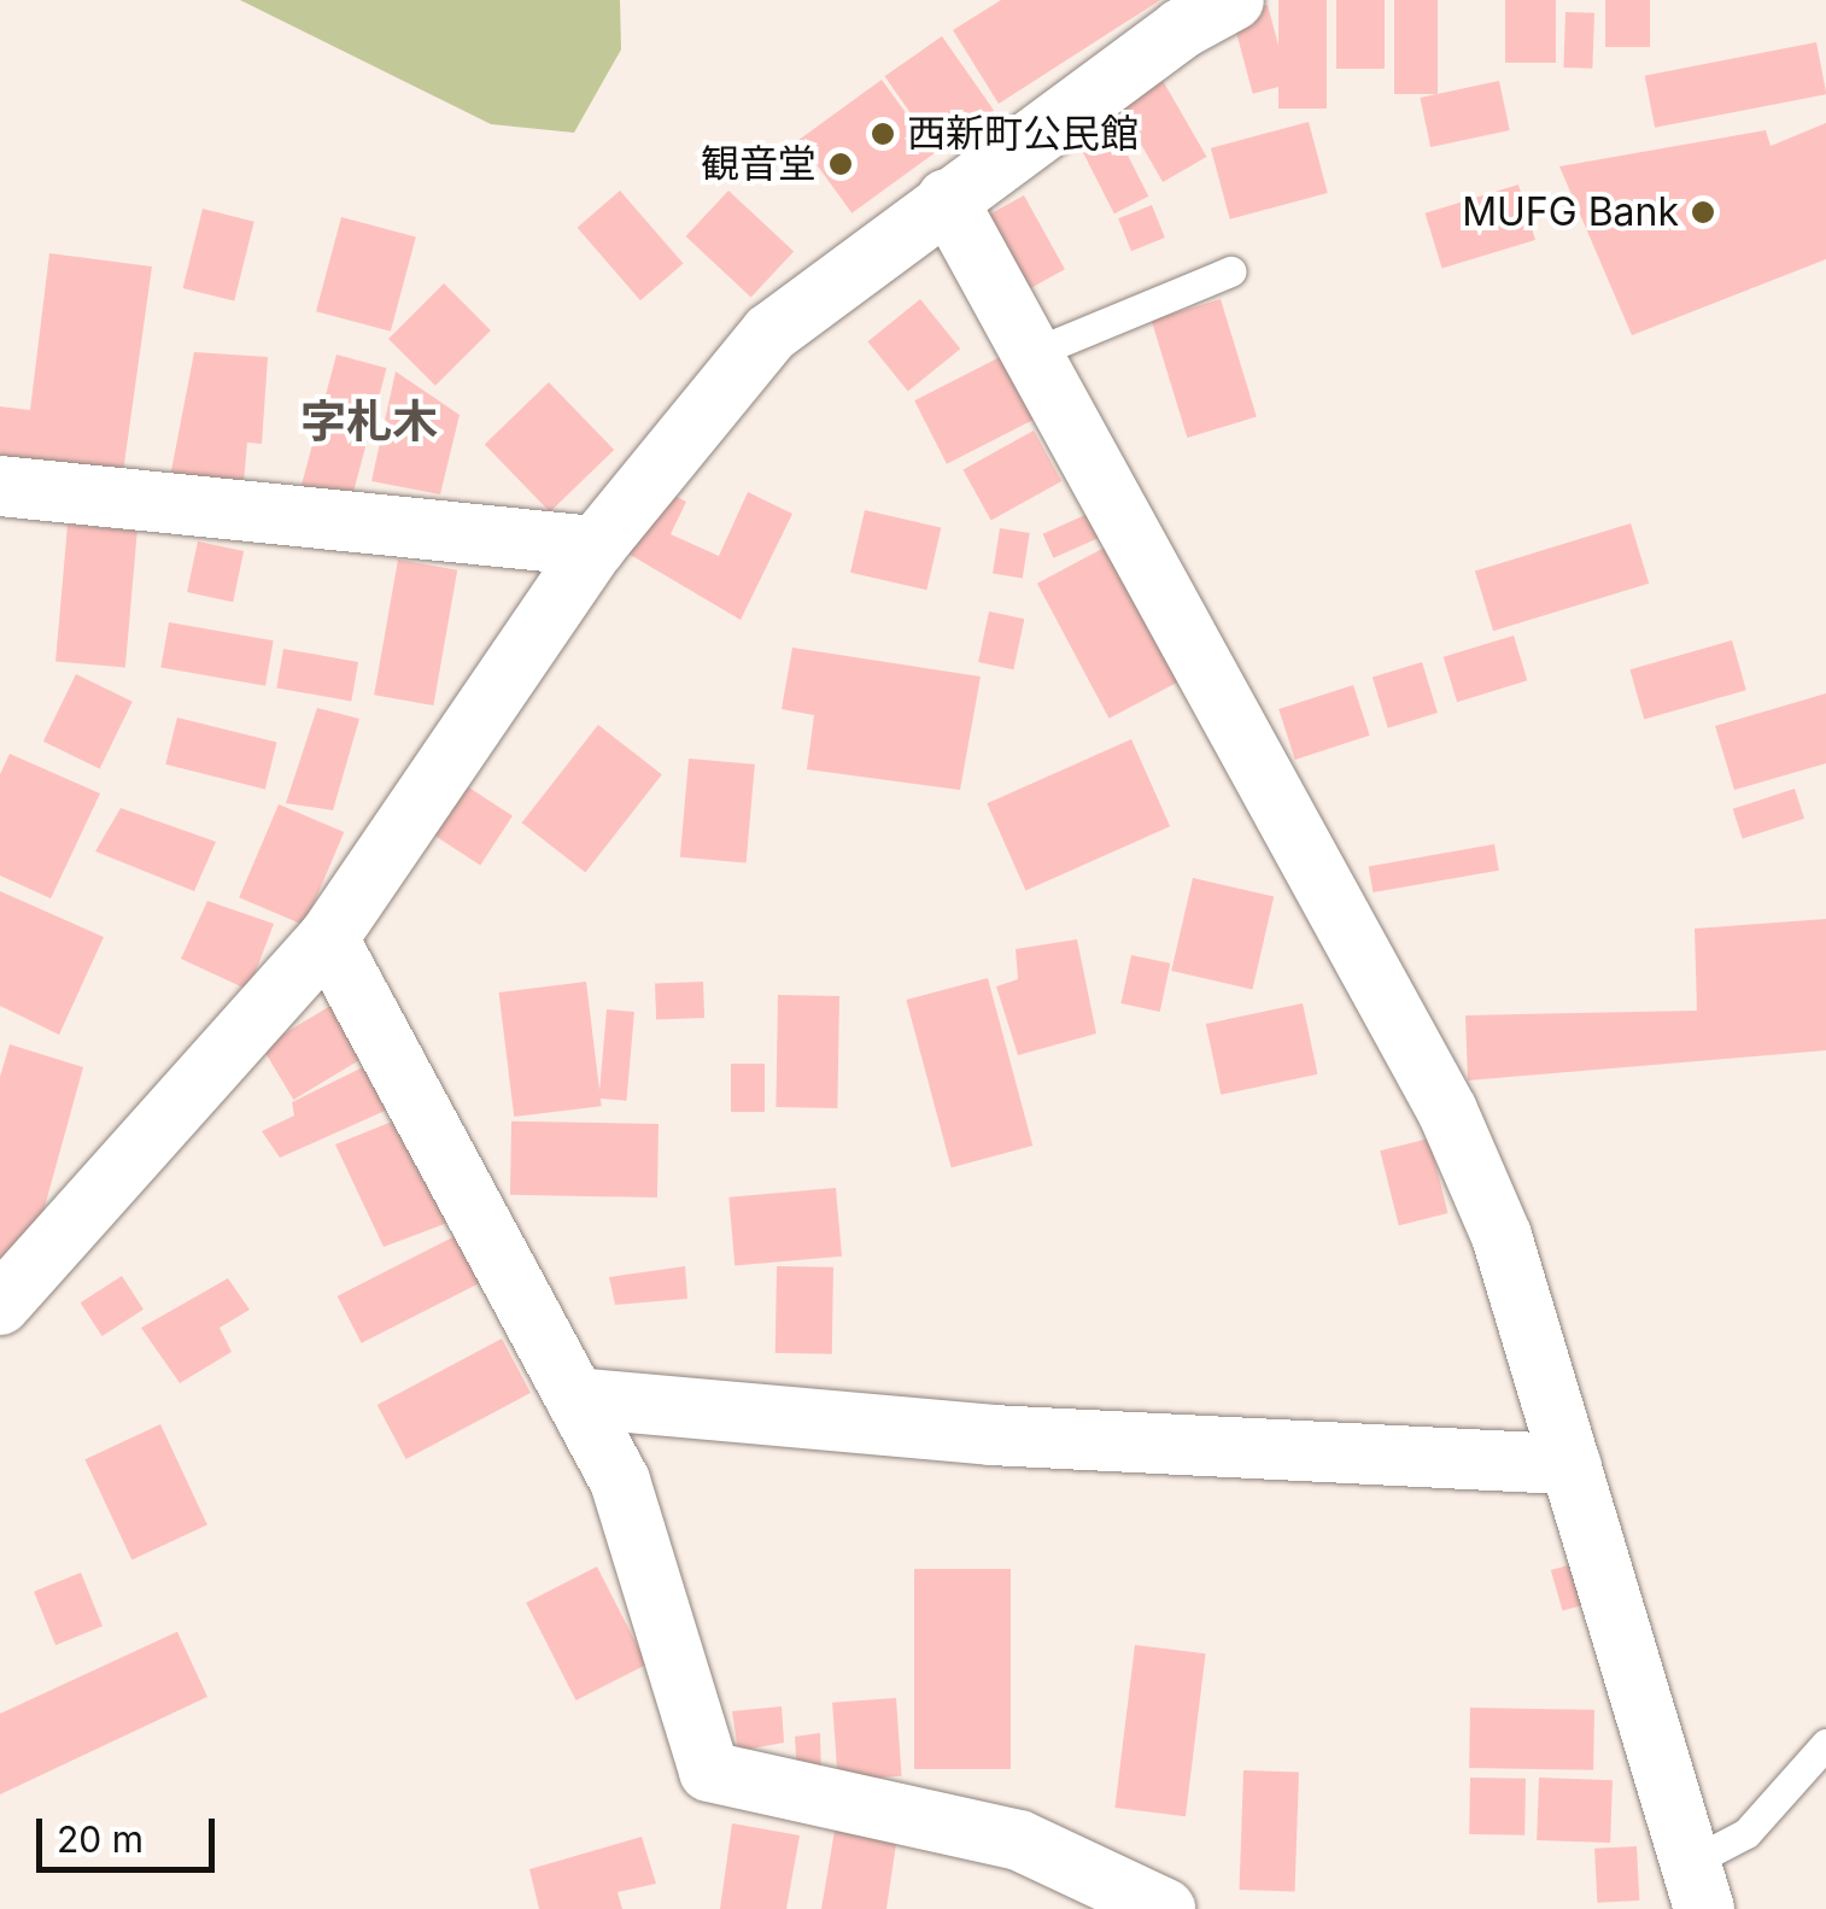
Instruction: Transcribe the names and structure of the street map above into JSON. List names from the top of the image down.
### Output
{
  "districts": ["字札木"],
  "places": ["西新町公民館", "観音堂", "MUFG Bank"],
  "scale_bar": "20 m"
}
